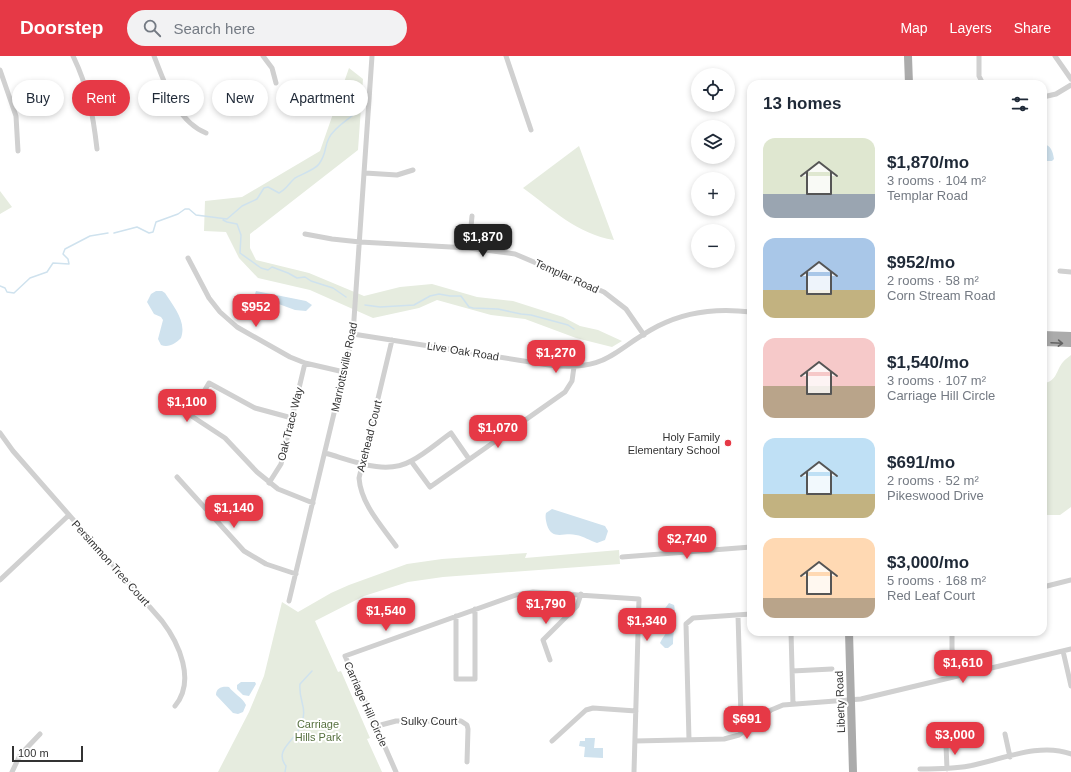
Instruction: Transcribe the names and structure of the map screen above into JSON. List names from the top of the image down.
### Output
{
  "streets": {
    "main road": ["Liberty Road"],
    "street": [
      "Templar Road",
      "Live Oak Road",
      "Marriottsville Road",
      "Oak Trace Way",
      "Axehead Court",
      "Persimmon Tree Court",
      "Carriage Hill Circle",
      "Sulky Court"
    ]
  },
  "crossings": [
    ["Templar Road", "Live Oak Road"],
    ["Templar Road", "Marriottsville Road"],
    ["Live Oak Road", "Marriottsville Road"],
    ["Live Oak Road", "Axehead Court"],
    ["Carriage Hill Circle", "Sulky Court"]
  ],
  "parks": ["Carriage Hills Park"],
  "places": ["Holy Family Elementary School"],
  "scale_bar": "100 m",
  "page": {
    "header": "Doorstep",
    "search": "Search here",
    "nav": ["Map", "Layers", "Share"],
    "map_buttons": ["+", "−"],
    "chip": [
      "Buy",
      "Rent",
      "Filters",
      "New",
      "Apartment"
    ],
    "heading": "13 homes",
    "list": [
      {
        "name": "$1,870/mo",
        "note": "3 rooms · 104 m² · Templar Road"
      },
      {
        "name": "$952/mo",
        "note": "2 rooms · 58 m² · Corn Stream Road"
      },
      {
        "name": "$1,540/mo",
        "note": "3 rooms · 107 m² · Carriage Hill Circle"
      },
      {
        "name": "$691/mo",
        "note": "2 rooms · 52 m² · Pikeswood Drive"
      },
      {
        "name": "$3,000/mo",
        "note": "5 rooms · 168 m² · Red Leaf Court"
      }
    ],
    "price": [
      "$1,870",
      "$952",
      "$1,270",
      "$1,100",
      "$1,070",
      "$1,140",
      "$2,740",
      "$1,790",
      "$1,540",
      "$1,340",
      "$1,610",
      "$691",
      "$3,000"
    ],
    "scale": "100 m"
  }
}
